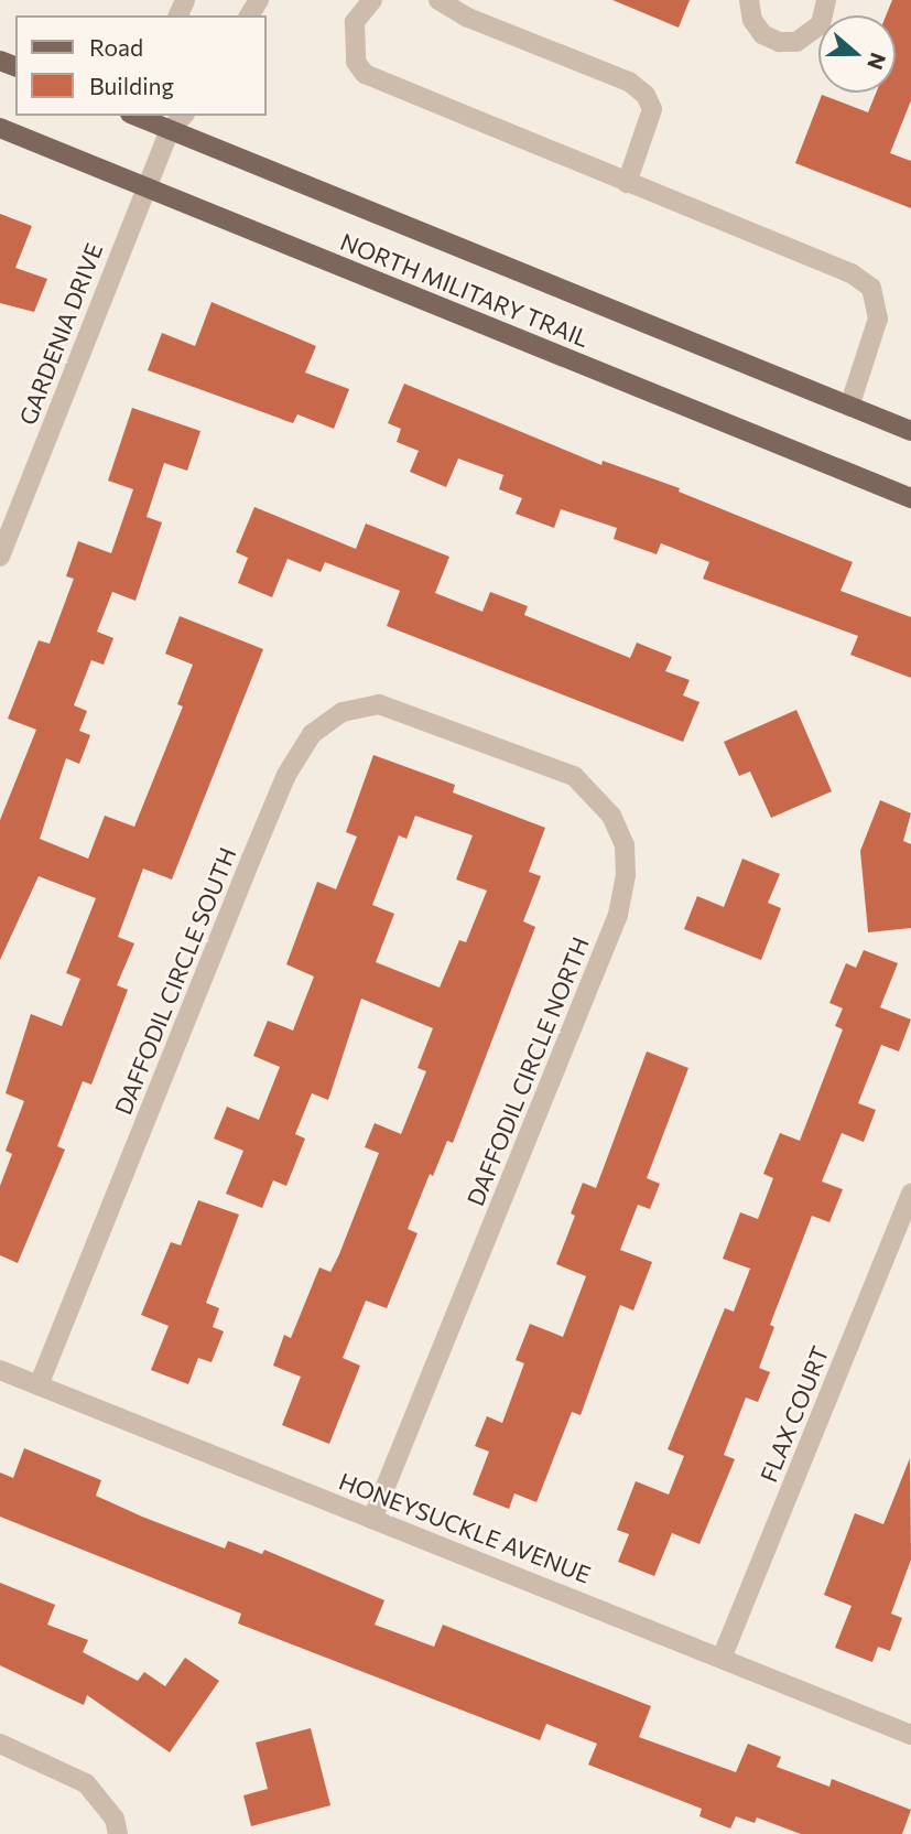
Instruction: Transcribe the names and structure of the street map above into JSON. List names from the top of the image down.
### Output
{
  "streets": {
    "main road": ["NORTH MILITARY TRAIL"],
    "street": [
      "GARDENIA DRIVE",
      "DAFFODIL CIRCLE SOUTH",
      "DAFFODIL CIRCLE NORTH",
      "FLAX COURT",
      "HONEYSUCKLE AVENUE"
    ]
  },
  "crossings": [
    ["NORTH MILITARY TRAIL", "GARDENIA DRIVE"],
    ["DAFFODIL CIRCLE SOUTH", "DAFFODIL CIRCLE NORTH"],
    ["DAFFODIL CIRCLE SOUTH", "HONEYSUCKLE AVENUE"],
    ["DAFFODIL CIRCLE NORTH", "HONEYSUCKLE AVENUE"],
    ["FLAX COURT", "HONEYSUCKLE AVENUE"]
  ],
  "legend": ["Road", "Building"],
  "north": "right"
}
